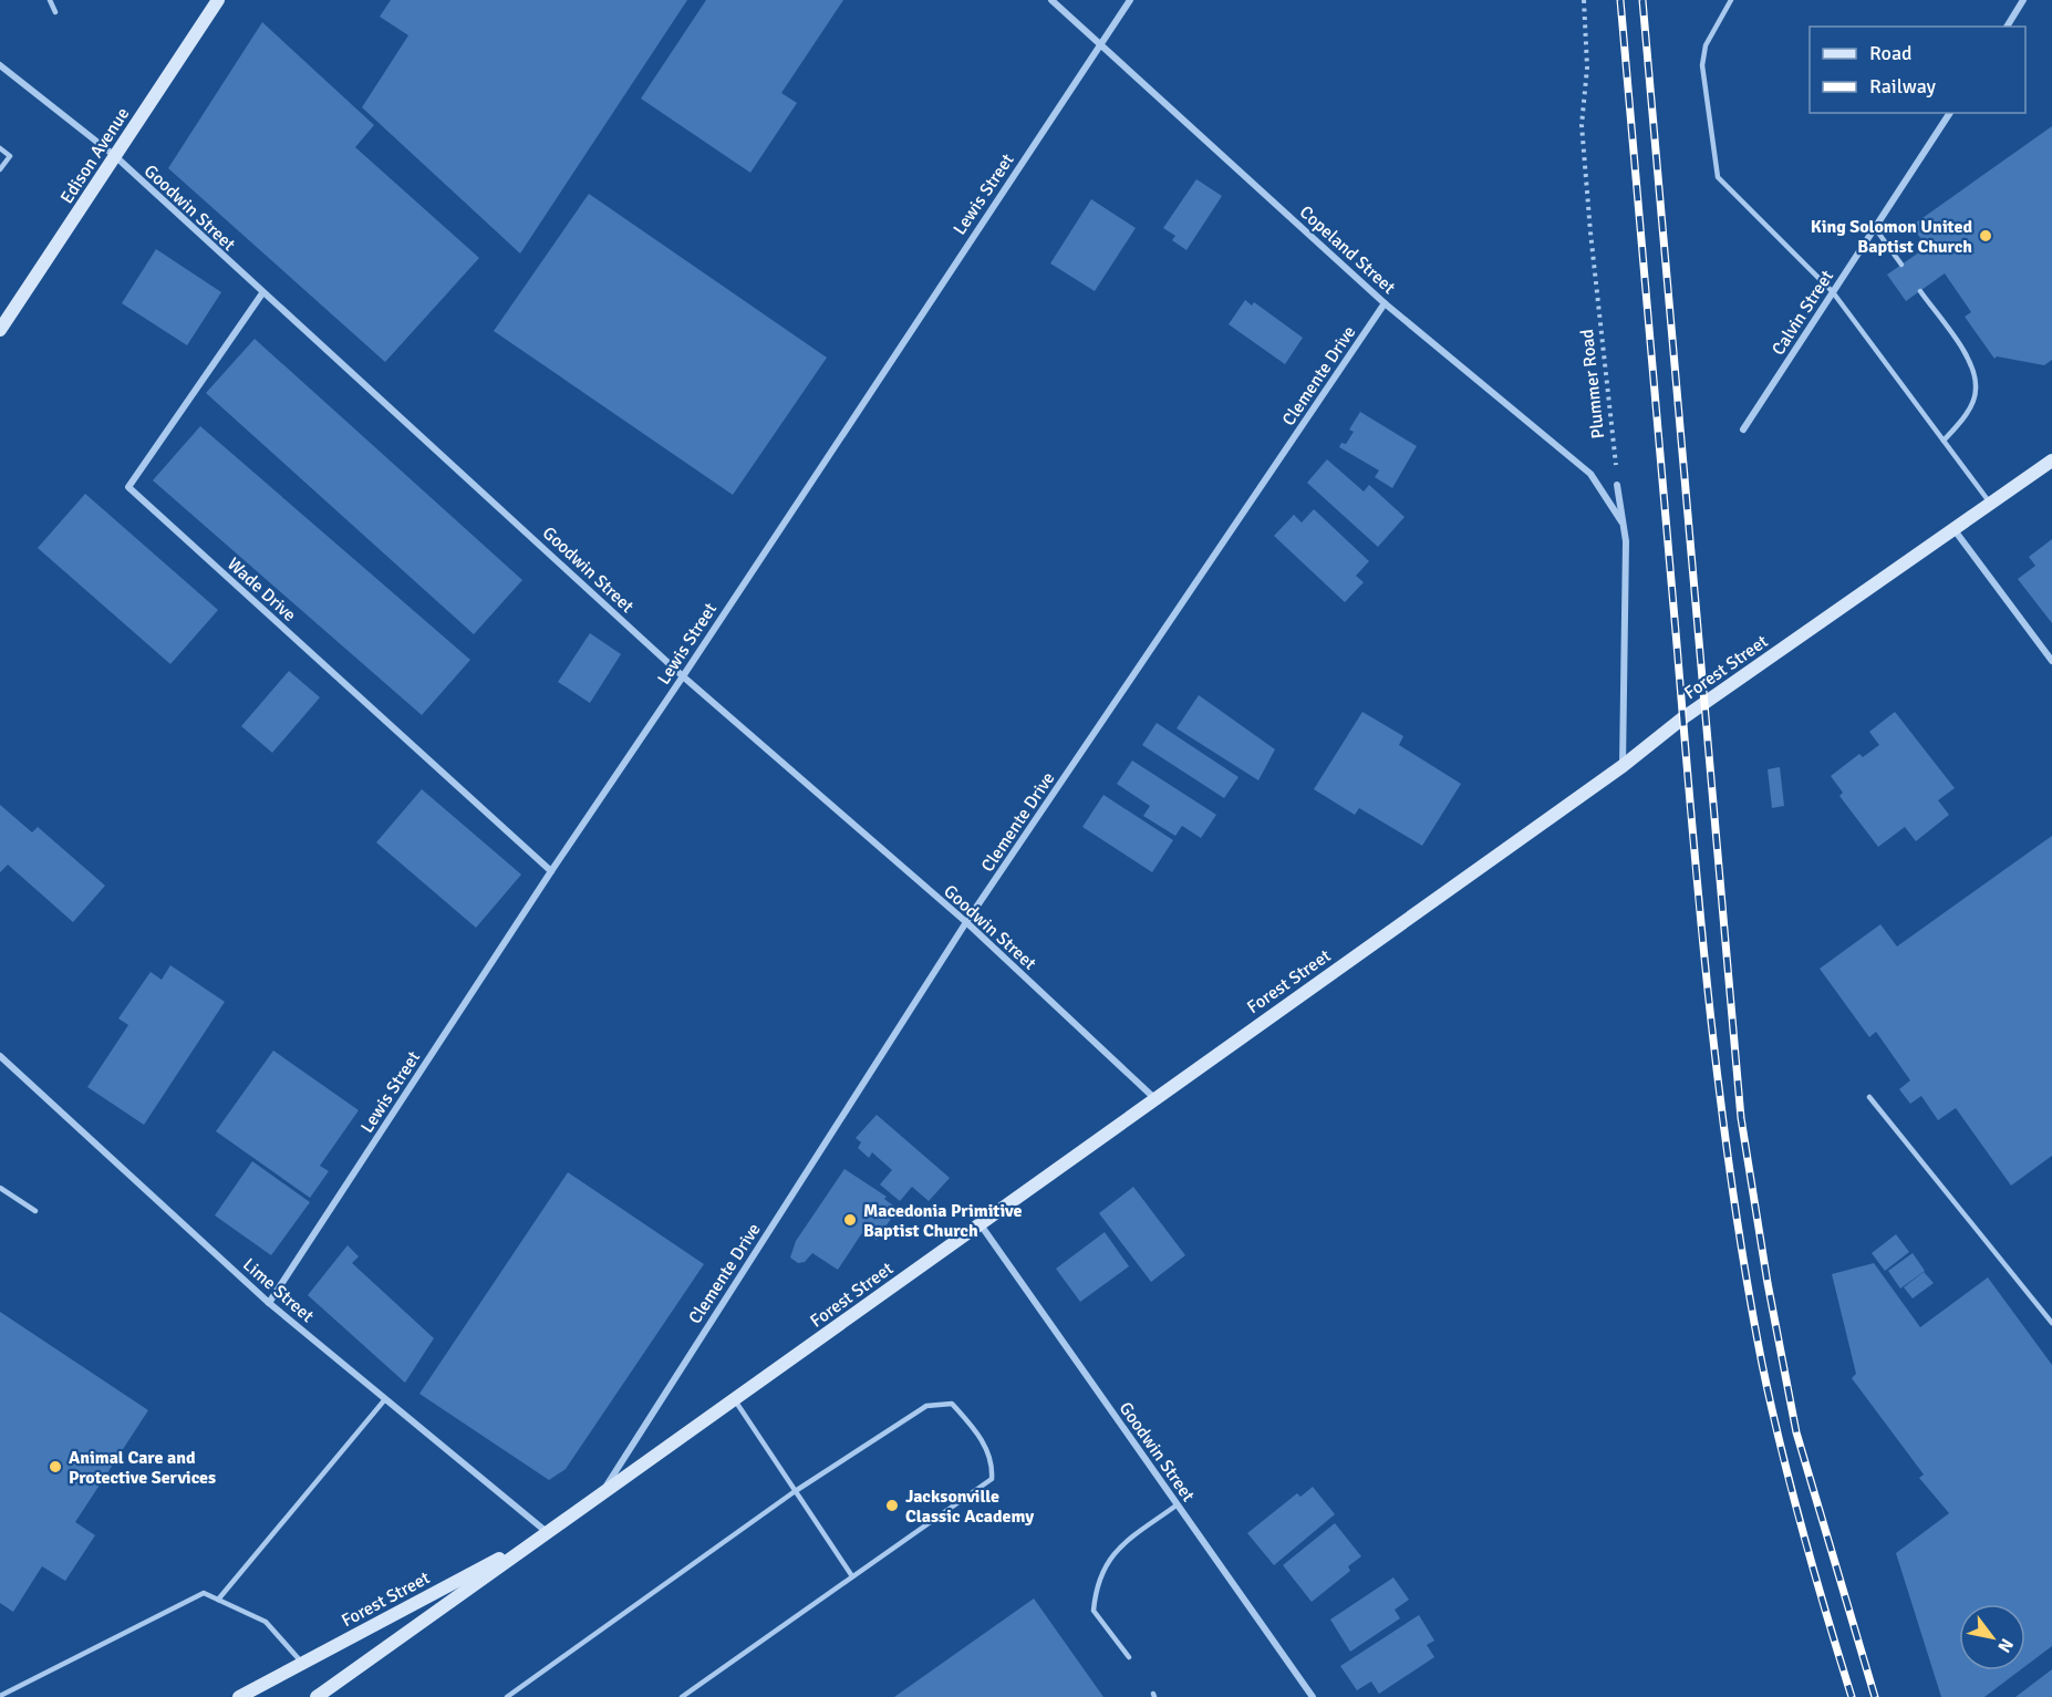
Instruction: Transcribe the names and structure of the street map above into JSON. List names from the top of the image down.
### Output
{
  "streets": {
    "street": [
      "Edison Avenue",
      "Lewis Street",
      "Goodwin Street",
      "Copeland Street",
      "Calvin Street",
      "Clemente Drive",
      "Wade Drive",
      "Forest Street",
      "Lime Street"
    ],
    "path": ["Plummer Road"]
  },
  "crossings": [
    ["Edison Avenue", "Goodwin Street"],
    ["Lewis Street", "Goodwin Street"],
    ["Lewis Street", "Copeland Street"],
    ["Lewis Street", "Wade Drive"],
    ["Lewis Street", "Lime Street"],
    ["Goodwin Street", "Clemente Drive"],
    ["Goodwin Street", "Wade Drive"],
    ["Goodwin Street", "Forest Street"],
    ["Copeland Street", "Clemente Drive"],
    ["Clemente Drive", "Forest Street"],
    ["Forest Street", "Lime Street"]
  ],
  "places": [
    "King Solomon United Baptist Church",
    "Macedonia Primitive Baptist Church",
    "Animal Care and Protective Services",
    "Jacksonville Classic Academy"
  ],
  "legend": ["Road", "Railway"],
  "north": "bottom right"
}
